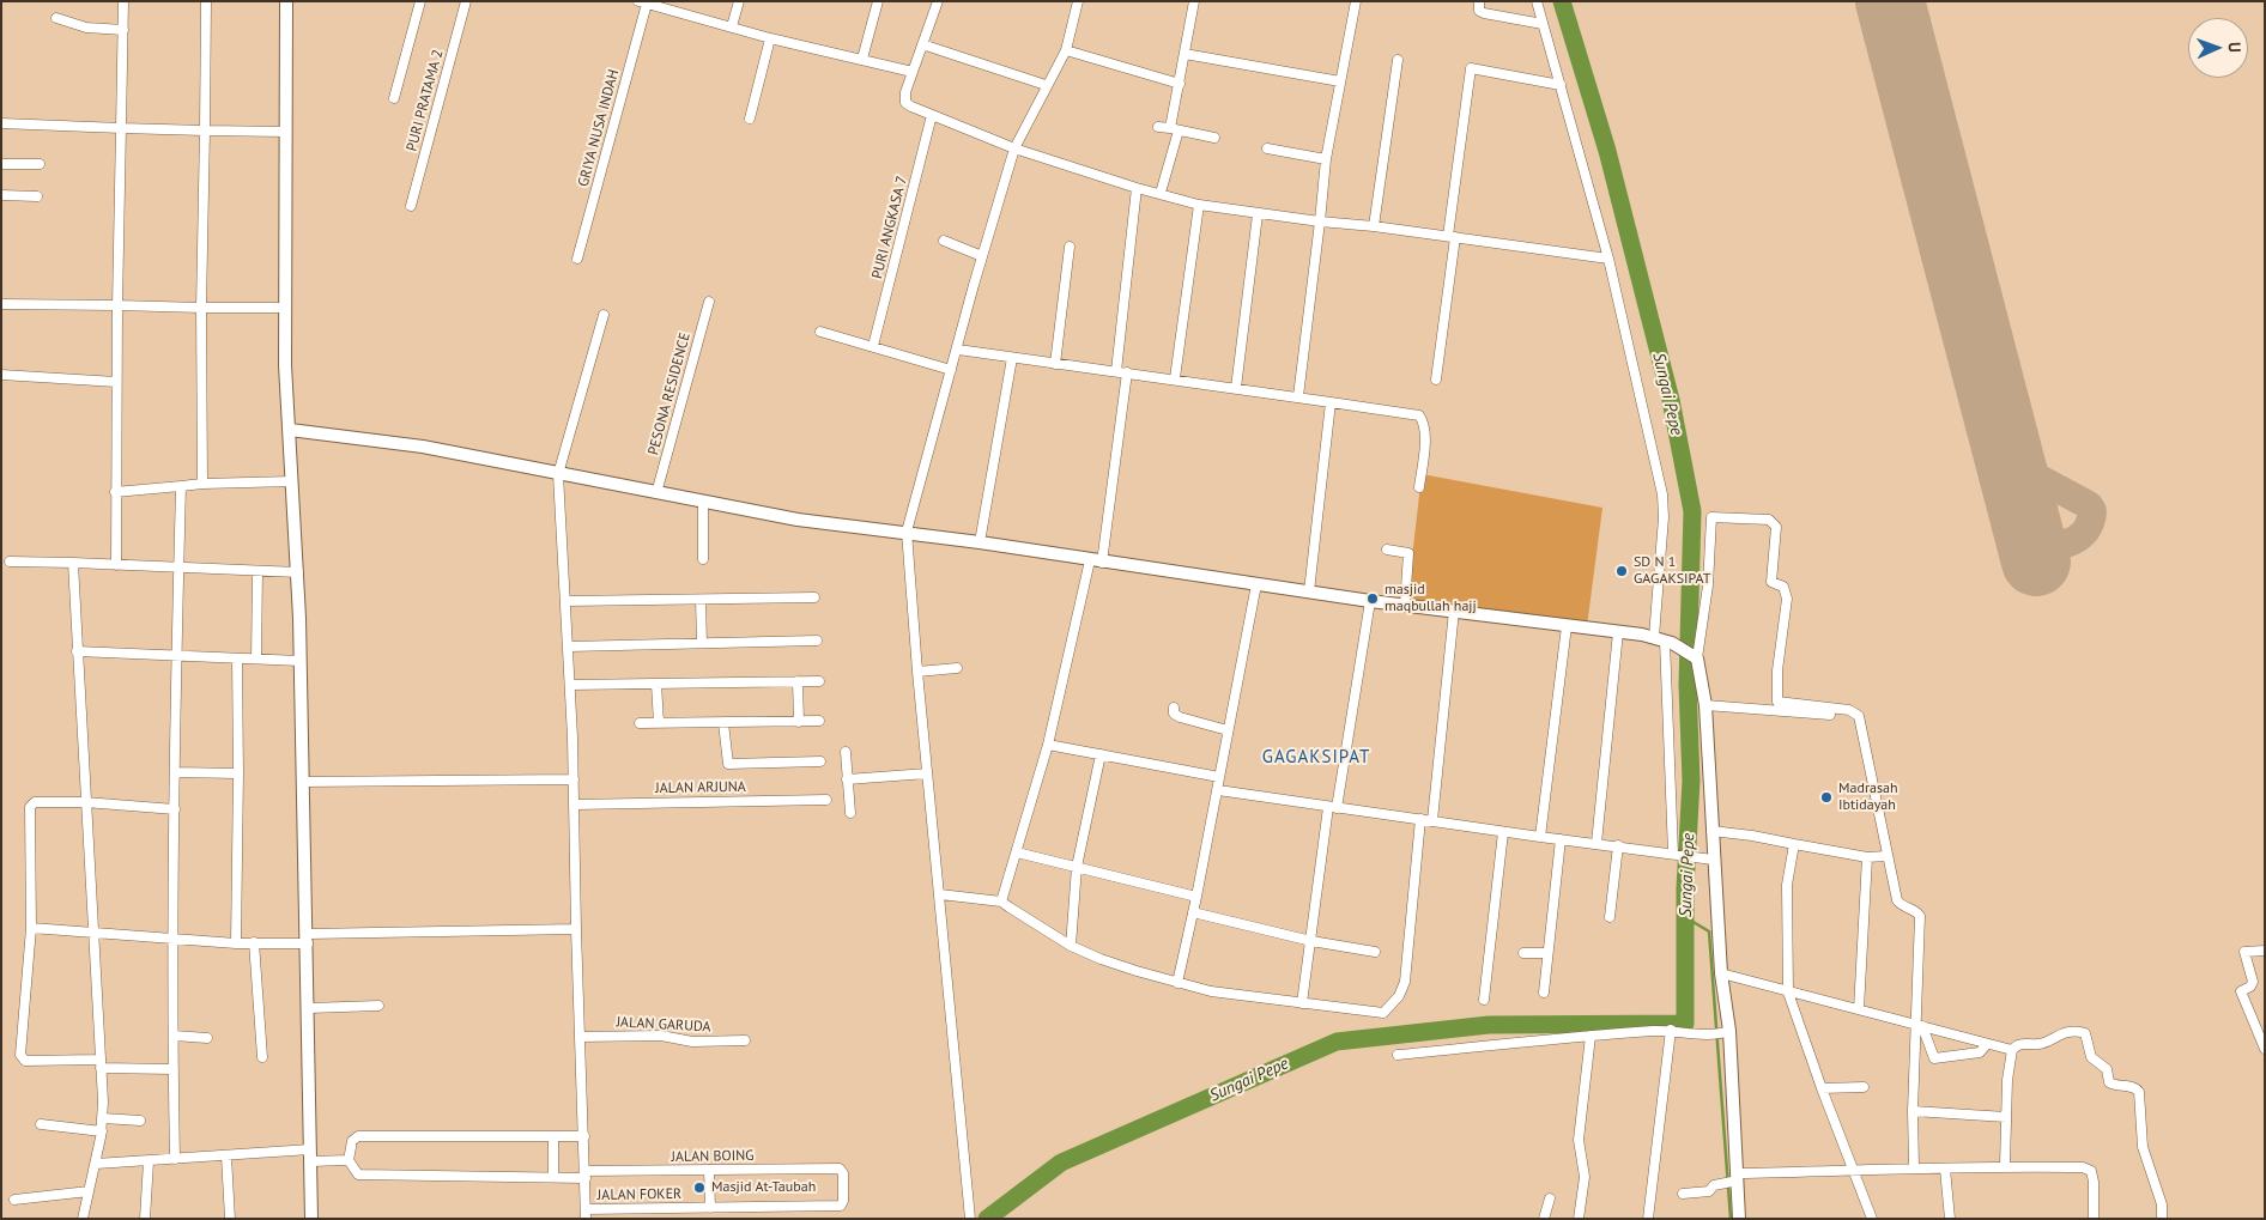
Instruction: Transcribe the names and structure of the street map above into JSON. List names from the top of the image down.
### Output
{
  "streets": {
    "street": [
      "PURI PRATAMA 2",
      "GRIYA NUSA INDAH",
      "PURI ANGKASA 7",
      "PESONA RESIDENCE",
      "JALAN ARJUNA",
      "JALAN GARUDA",
      "JALAN BOING",
      "JALAN FOKER"
    ]
  },
  "crossings": [
    ["JALAN BOING", "JALAN FOKER"]
  ],
  "districts": ["GAGAKSIPAT"],
  "water": ["Sungai Pepe"],
  "places": [
    "SD N 1 GAGAKSIPAT",
    "masjid maqbullah hajj",
    "Madrasah Ibtidayah",
    "Masjid At-Taubah"
  ],
  "north": "right"
}
